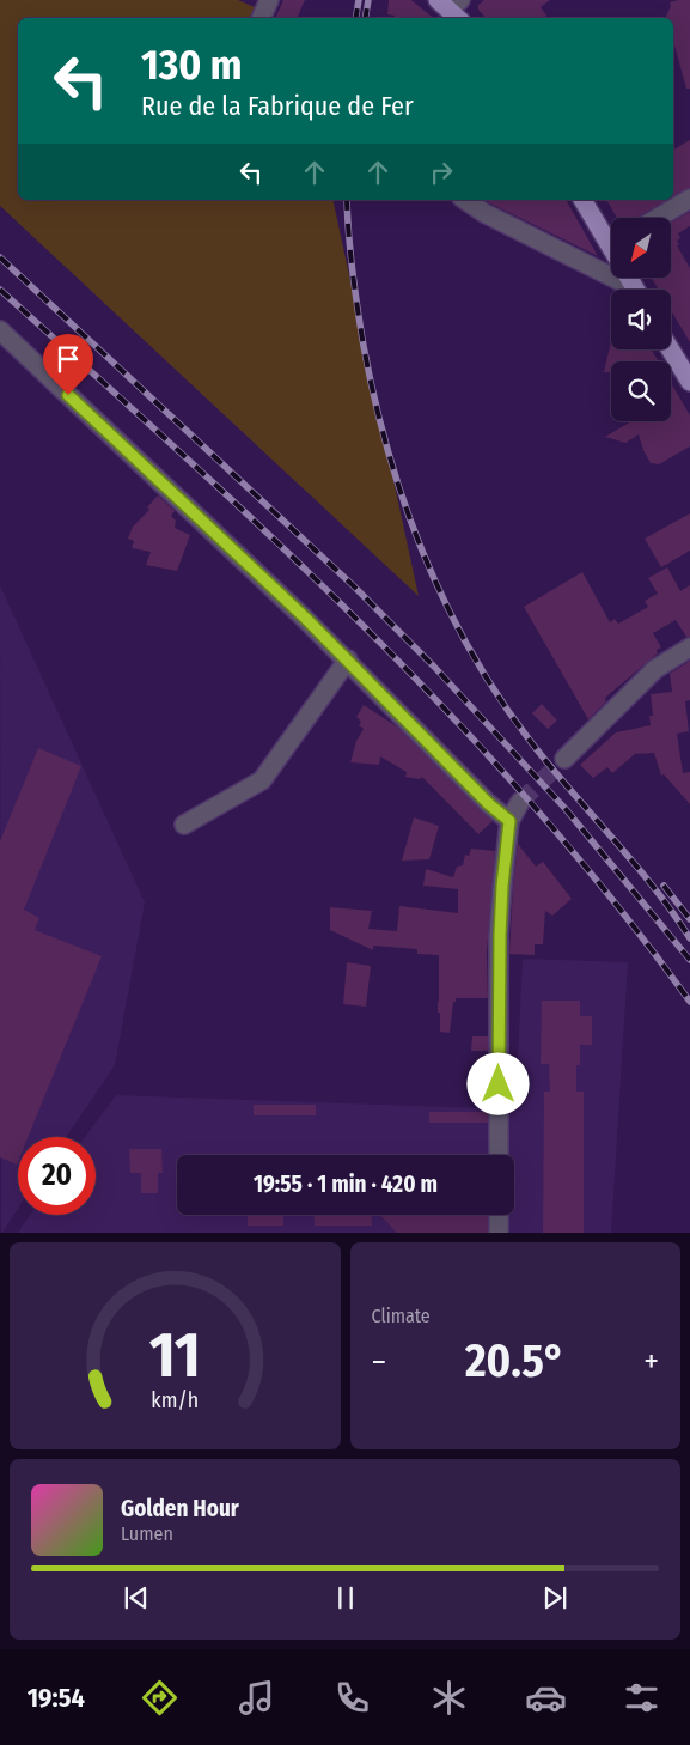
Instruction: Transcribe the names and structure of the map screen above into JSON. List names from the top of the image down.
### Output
{
  "north": "bottom left",
  "page": {
    "turn": ["130 m", "Rue de la Fabrique de Fer"],
    "limit": "20",
    "trip": "19:55 · 1 min · 420 m",
    "tile": "Climate",
    "heat": ["−", "20.5°", "+"],
    "song": ["Golden Hour", "Lumen"],
    "tabs": "19:54",
    "gauge": ["11", "km/h"]
  }
}
